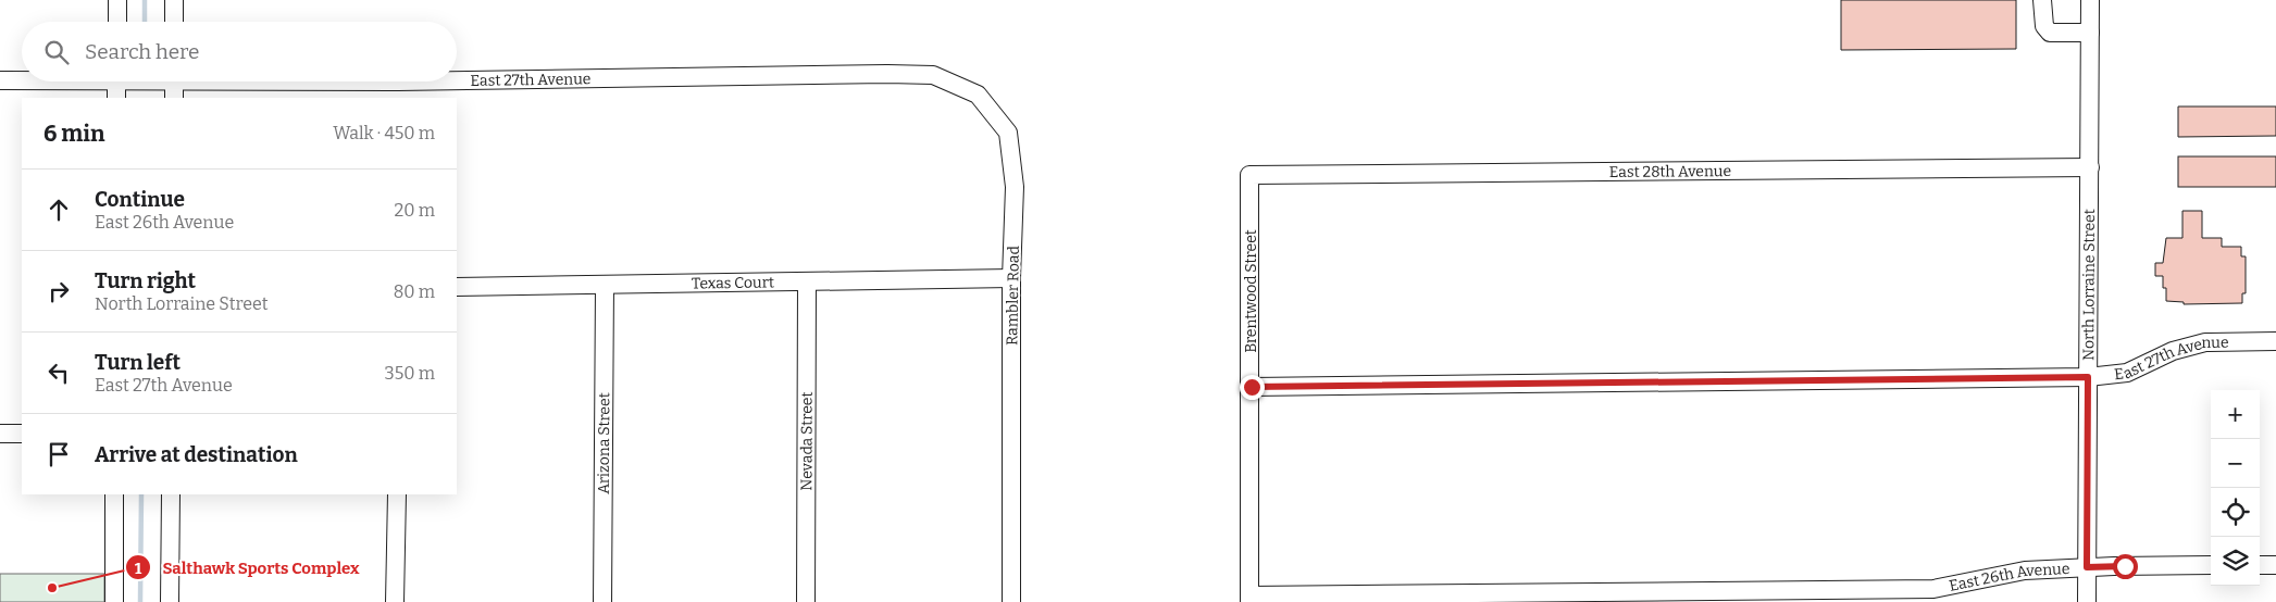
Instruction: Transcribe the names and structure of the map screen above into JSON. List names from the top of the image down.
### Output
{
  "streets": {
    "street": [
      "East 27th Avenue",
      "East 28th Avenue",
      "Texas Court",
      "North Lorraine Street",
      "Brentwood Street",
      "Rambler Road",
      "Nevada Street",
      "Arizona Street",
      "East 26th Avenue"
    ]
  },
  "crossings": [
    ["East 27th Avenue", "North Lorraine Street"],
    ["East 27th Avenue", "Brentwood Street"],
    ["East 27th Avenue", "Rambler Road"],
    ["East 28th Avenue", "North Lorraine Street"],
    ["East 28th Avenue", "Brentwood Street"],
    ["Texas Court", "Rambler Road"],
    ["Texas Court", "Nevada Street"],
    ["Texas Court", "Arizona Street"],
    ["North Lorraine Street", "East 26th Avenue"],
    ["Brentwood Street", "East 26th Avenue"]
  ],
  "places": ["Salthawk Sports Complex"],
  "page": {
    "search": "Search here",
    "heading": ["6 min", "Walk · 450 m"],
    "list": [
      ["Continue", "East 26th Avenue", "20 m"],
      ["Turn right", "North Lorraine Street", "80 m"],
      ["Turn left", "East 27th Avenue", "350 m"],
      "Arrive at destination"
    ],
    "map_buttons": ["+", "−"]
  }
}
